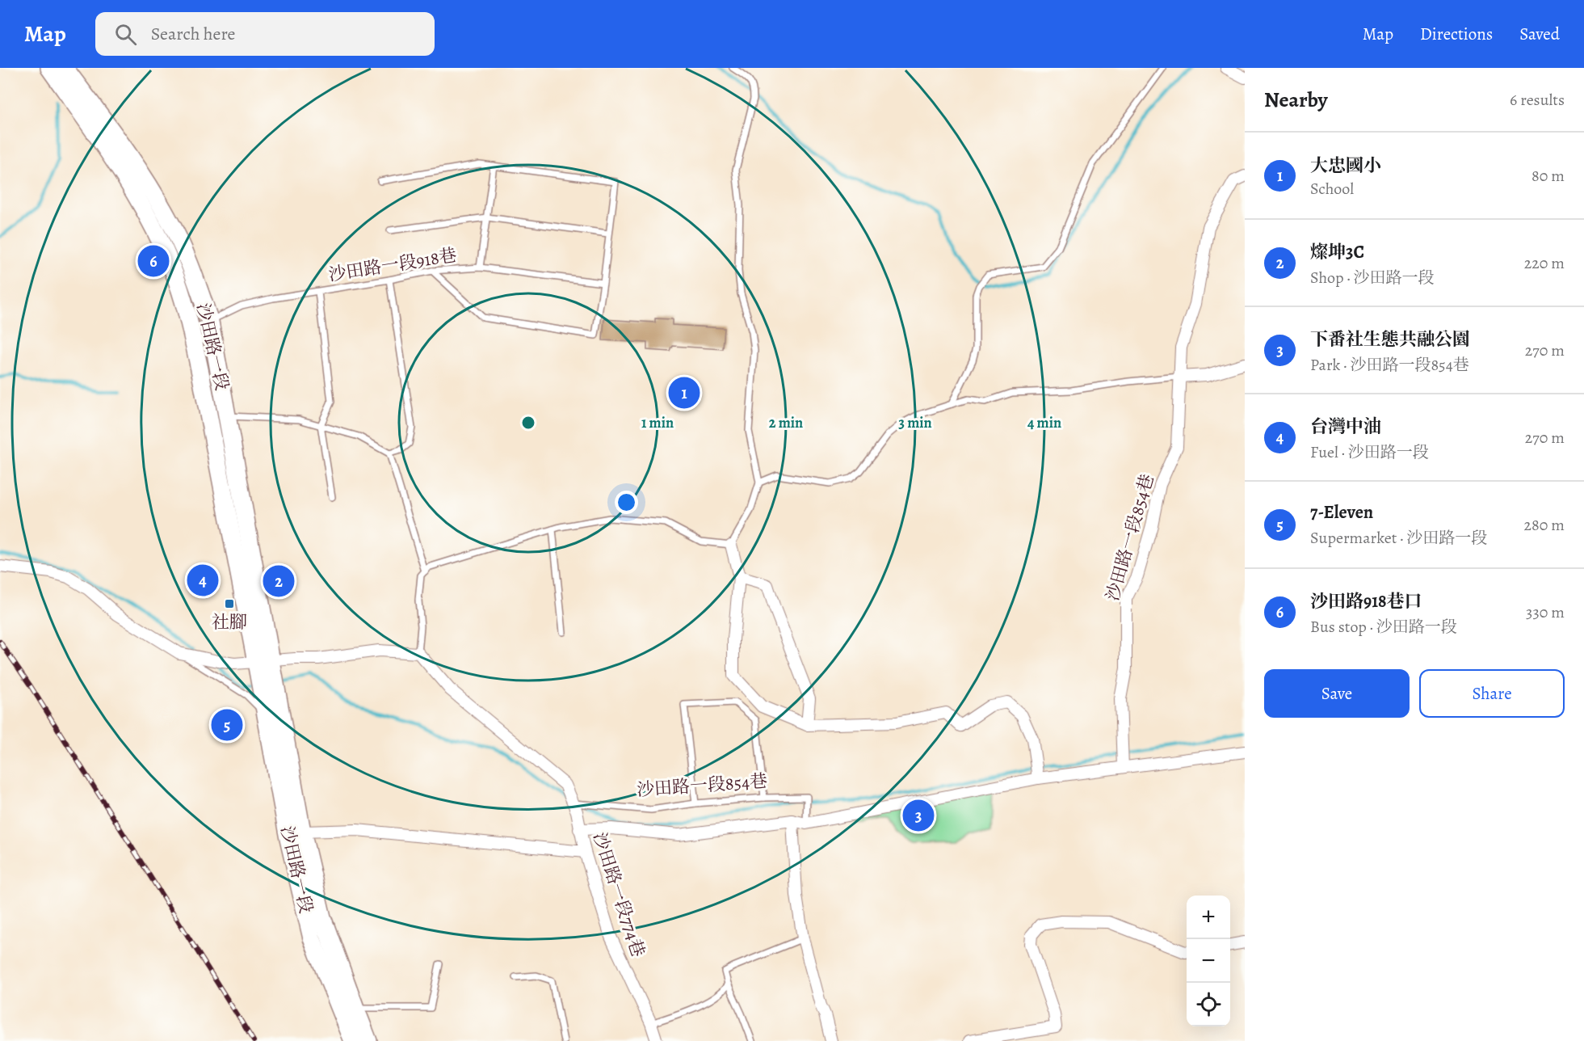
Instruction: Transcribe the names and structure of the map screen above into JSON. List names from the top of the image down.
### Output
{
  "streets": {
    "main road": ["沙田路一段"],
    "street": ["沙田路一段854巷", "沙田路一段774巷"],
    "lane": ["沙田路一段918巷"]
  },
  "crossings": [
    ["沙田路一段918巷", "沙田路一段"]
  ],
  "places": {
    "transit": ["社腳"]
  },
  "page": {
    "header": "Map",
    "search": "Search here",
    "nav": ["Map", "Directions", "Saved"],
    "heading": ["Nearby", "6 results"],
    "list": [
      {
        "mark": "1",
        "name": "大忠國小",
        "note": "School",
        "value": "80 m"
      },
      {
        "mark": "2",
        "name": "燦坤3C",
        "note": "Shop · 沙田路一段",
        "value": "220 m"
      },
      {
        "mark": "3",
        "name": "下番社生態共融公園",
        "note": "Park · 沙田路一段854巷",
        "value": "270 m"
      },
      {
        "mark": "4",
        "name": "台灣中油",
        "note": "Fuel · 沙田路一段",
        "value": "270 m"
      },
      {
        "mark": "5",
        "name": "7-Eleven",
        "note": "Supermarket · 沙田路一段",
        "value": "280 m"
      },
      {
        "mark": "6",
        "name": "沙田路918巷口",
        "note": "Bus stop · 沙田路一段",
        "value": "330 m"
      }
    ],
    "pins": [
      "6",
      "1",
      "4",
      "2",
      "5",
      "3"
    ],
    "buttons": ["Save", "Share"],
    "map_buttons": ["+", "−"]
  },
  "rings": [
    "1 min",
    "2 min",
    "3 min",
    "4 min"
  ]
}
